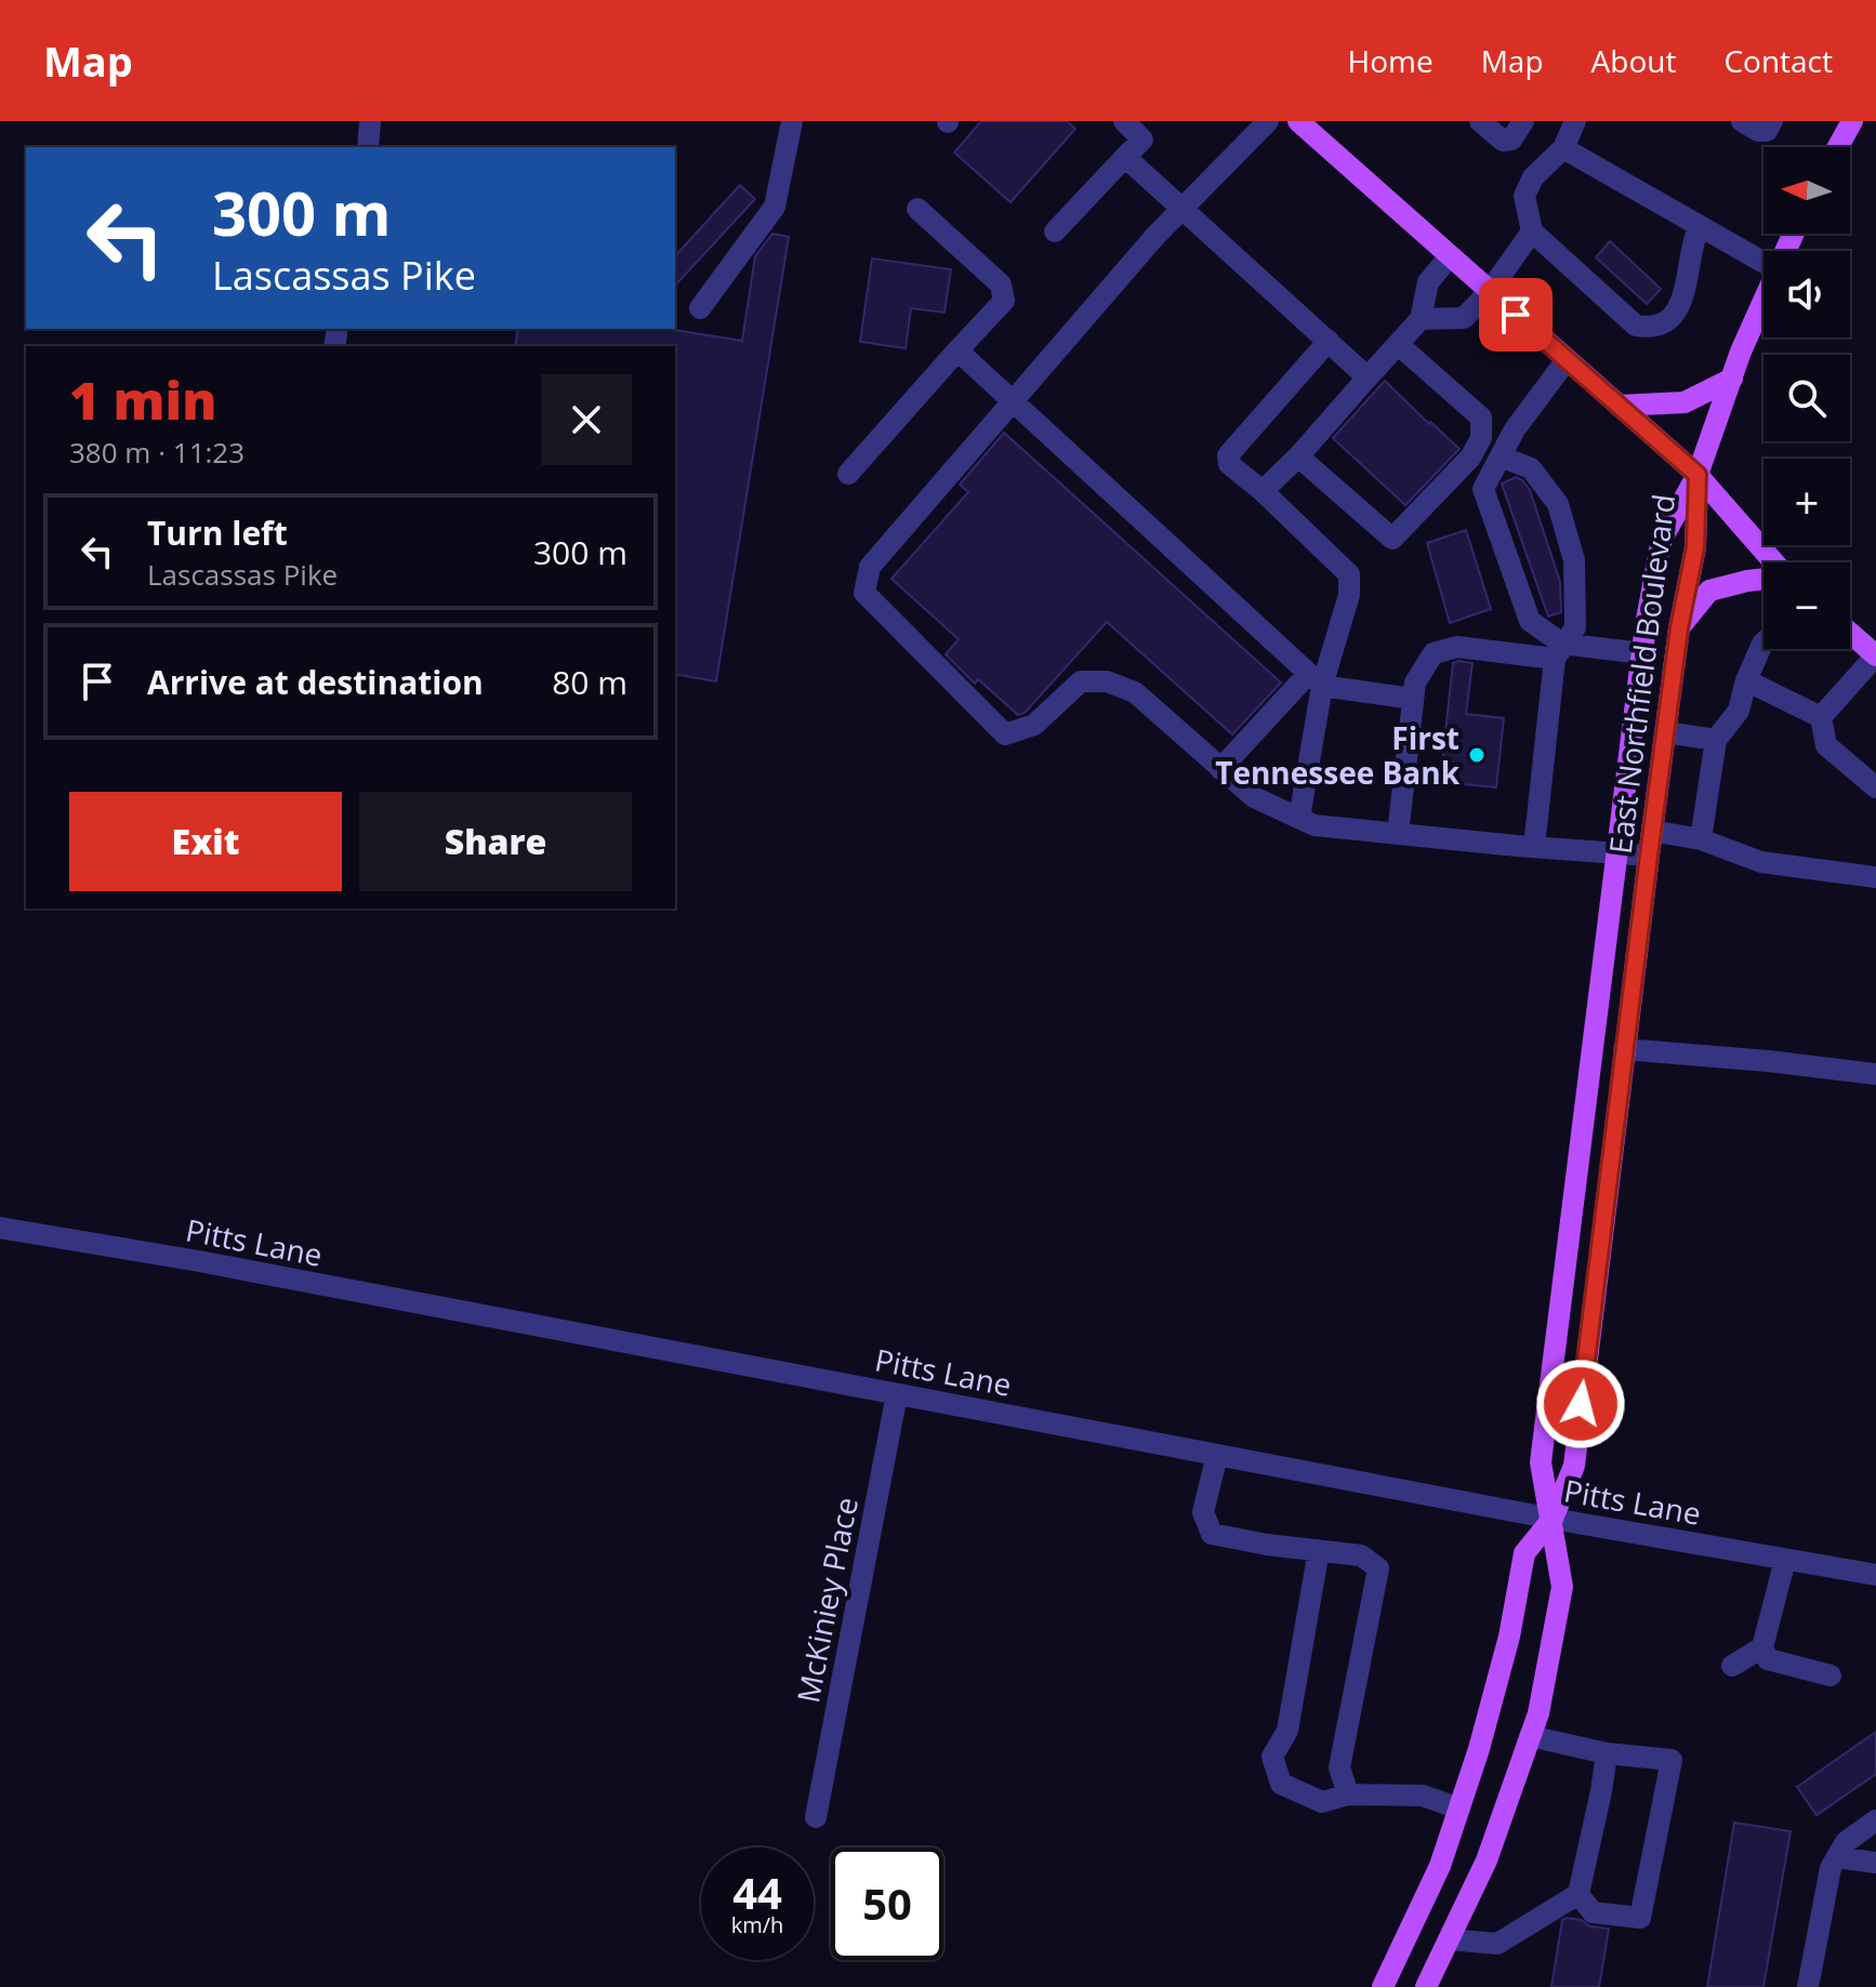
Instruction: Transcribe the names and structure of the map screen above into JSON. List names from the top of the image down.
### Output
{
  "streets": {
    "main road": ["East Northfield Boulevard"],
    "street": ["Pitts Lane", "McKiniey Place"]
  },
  "crossings": [
    ["East Northfield Boulevard", "Pitts Lane"],
    ["Pitts Lane", "McKiniey Place"]
  ],
  "places": ["First Tennessee Bank"],
  "north": "left",
  "page": {
    "header": "Map",
    "nav": [
      "Home",
      "Map",
      "About",
      "Contact"
    ],
    "map_buttons": ["+", "−"],
    "turn": ["300 m", "Lascassas Pike"],
    "heading": ["1 min", "380 m · 11:23"],
    "list": [
      {
        "name": "Turn left",
        "note": "Lascassas Pike",
        "value": "300 m"
      },
      {
        "name": "Arrive at destination",
        "value": "80 m"
      }
    ],
    "buttons": ["Exit", "Share"],
    "speed": "44 km/h",
    "limit": "50"
  }
}
